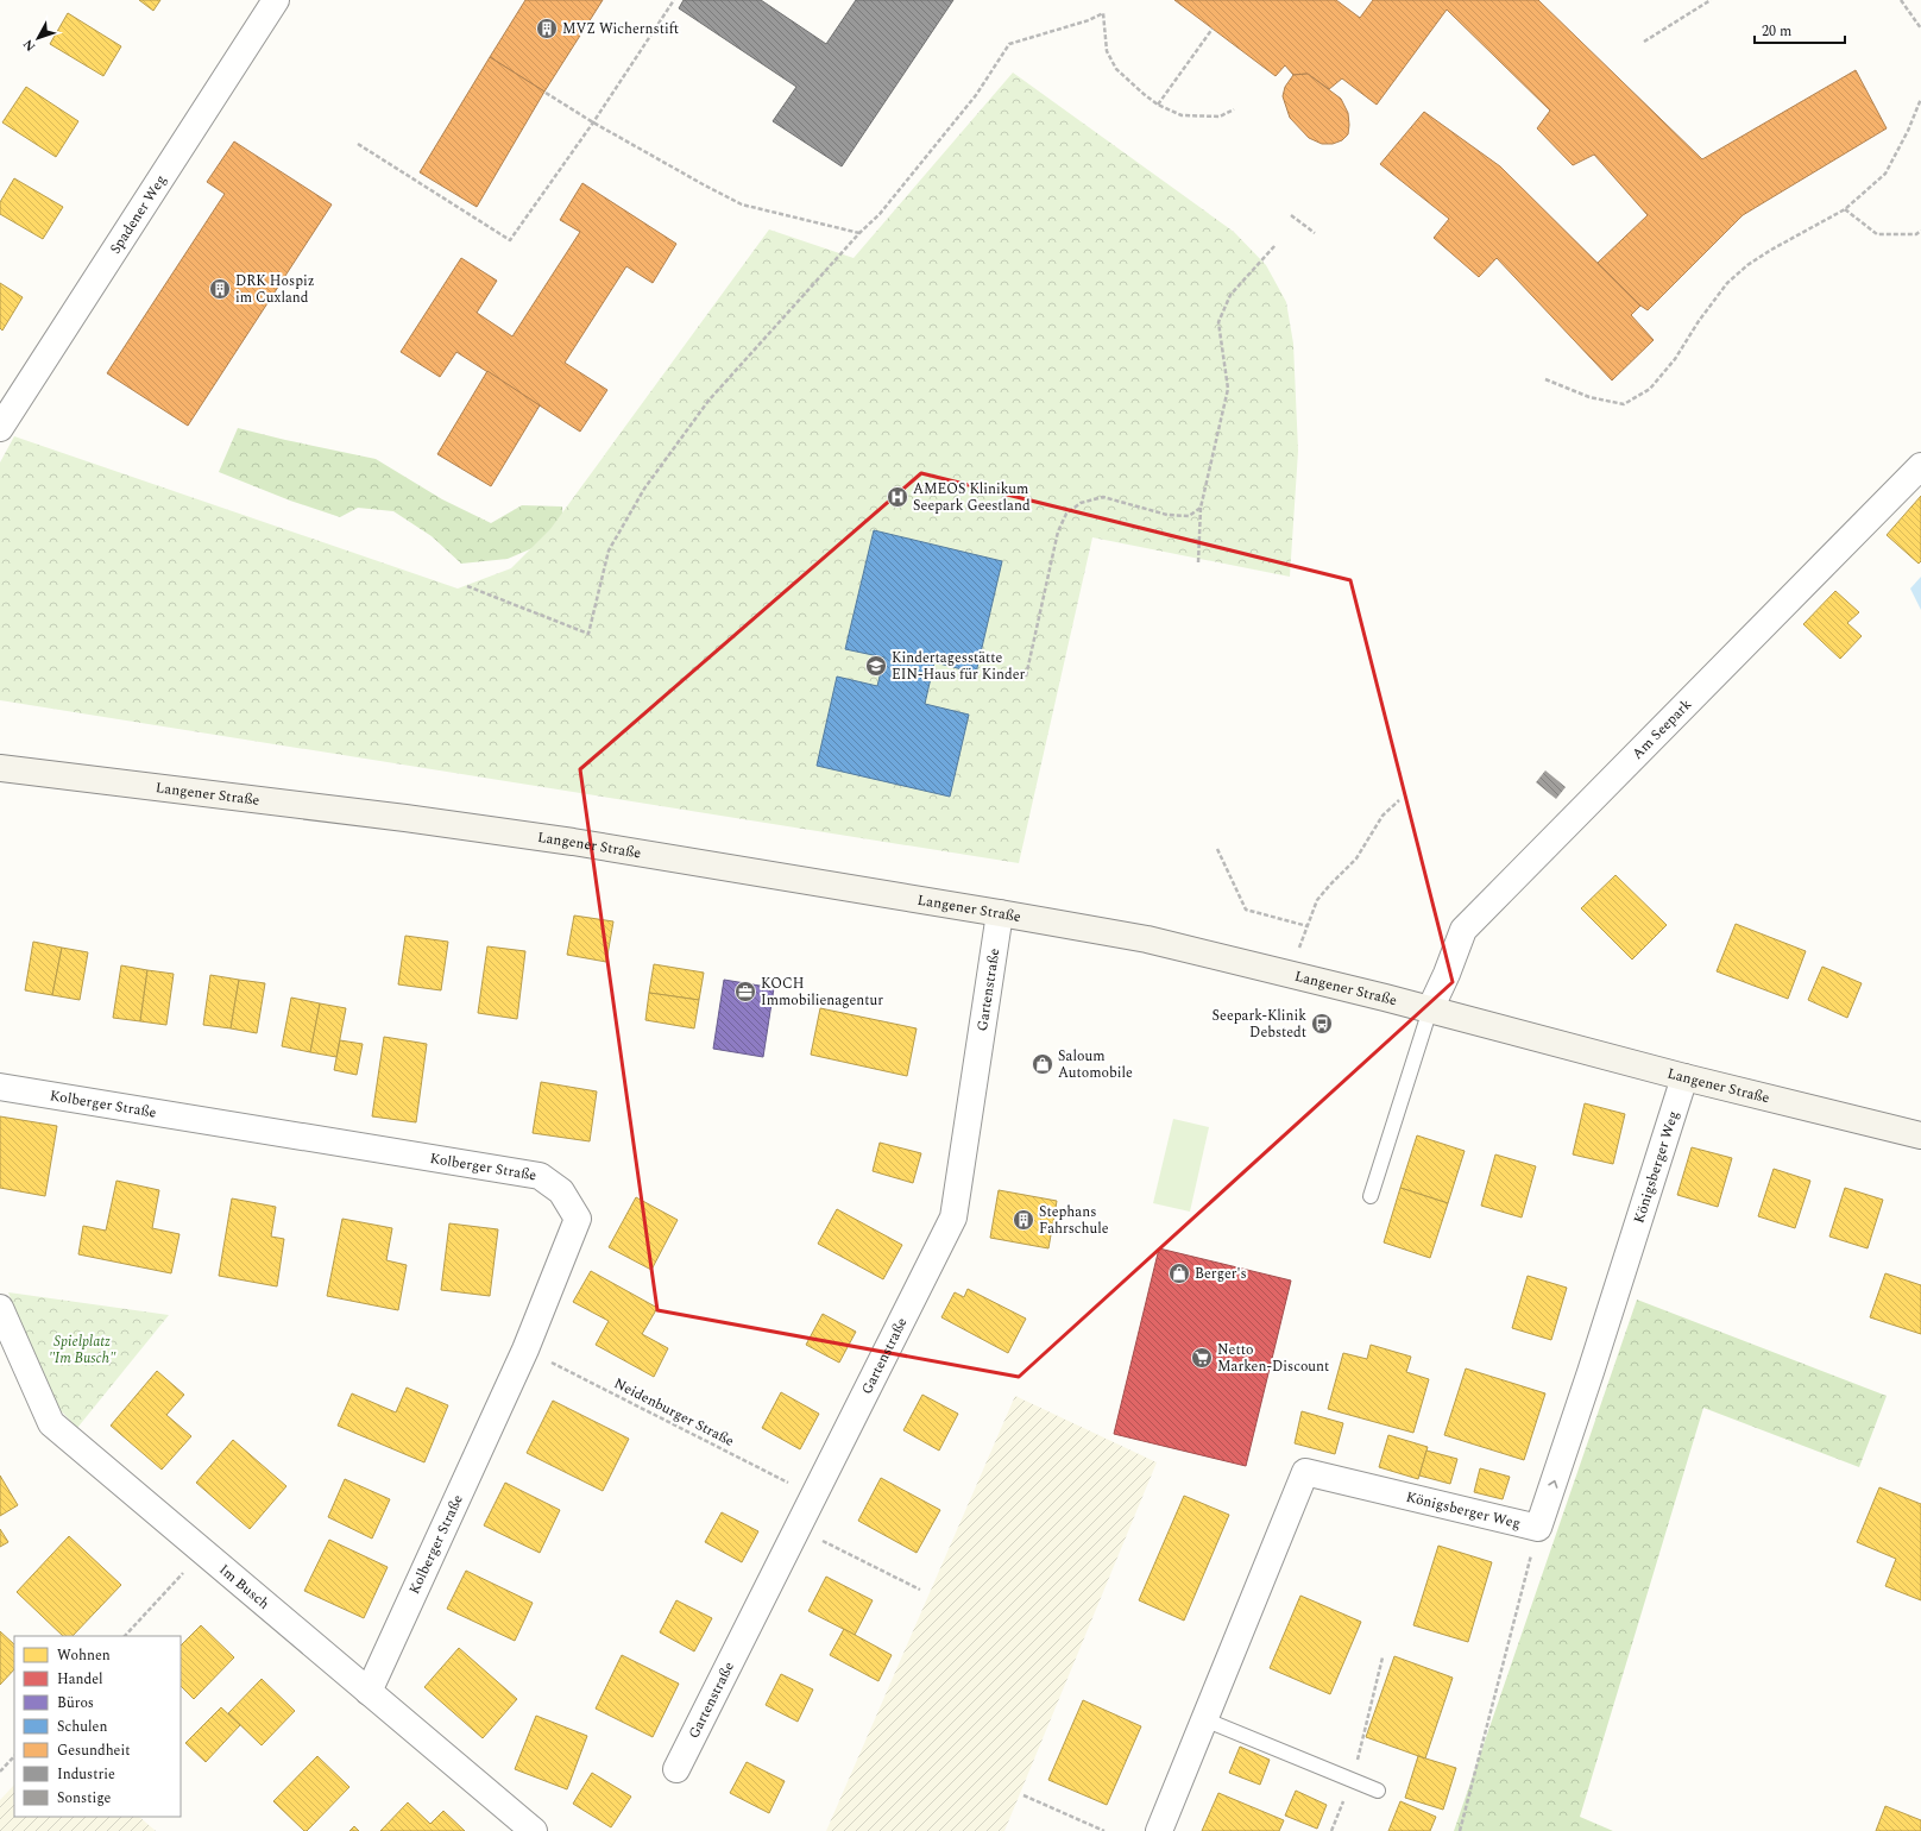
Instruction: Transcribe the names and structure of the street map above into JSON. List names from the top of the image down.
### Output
{
  "streets": {
    "main road": ["Langener Straße"],
    "street": [
      "Spadener Weg",
      "Am Seepark",
      "Gartenstraße",
      "Kolberger Straße",
      "Königsberger Weg",
      "Im Busch"
    ],
    "path": ["Neidenburger Straße"]
  },
  "crossings": [
    ["Am Seepark", "Langener Straße"],
    ["Langener Straße", "Gartenstraße"],
    ["Langener Straße", "Königsberger Weg"],
    ["Gartenstraße", "Neidenburger Straße"],
    ["Kolberger Straße", "Neidenburger Straße"],
    ["Kolberger Straße", "Im Busch"]
  ],
  "one_way": ["Königsberger Weg"],
  "parks": ["Spielplatz \"Im Busch\""],
  "places": {
    "building": ["MVZ Wichernstift", "DRK Hospiz im Cuxland", "Stephans Fahrschule"],
    "hospital": ["AMEOS Klinikum Seepark Geestland"],
    "school or university": ["Kindertagesstätte EIN-Haus für Kinder"],
    "office": ["KOCH Immobilienagentur"],
    "bus stop": ["Seepark-Klinik Debstedt"],
    "shop": ["Saloum Automobile", "Berger's"],
    "supermarket": ["Netto Marken-Discount"]
  },
  "legend": [
    "Wohnen",
    "Handel",
    "Büros",
    "Schulen",
    "Gesundheit",
    "Industrie",
    "Sonstige"
  ],
  "scale_bar": "20 m",
  "north": "bottom left"
}
